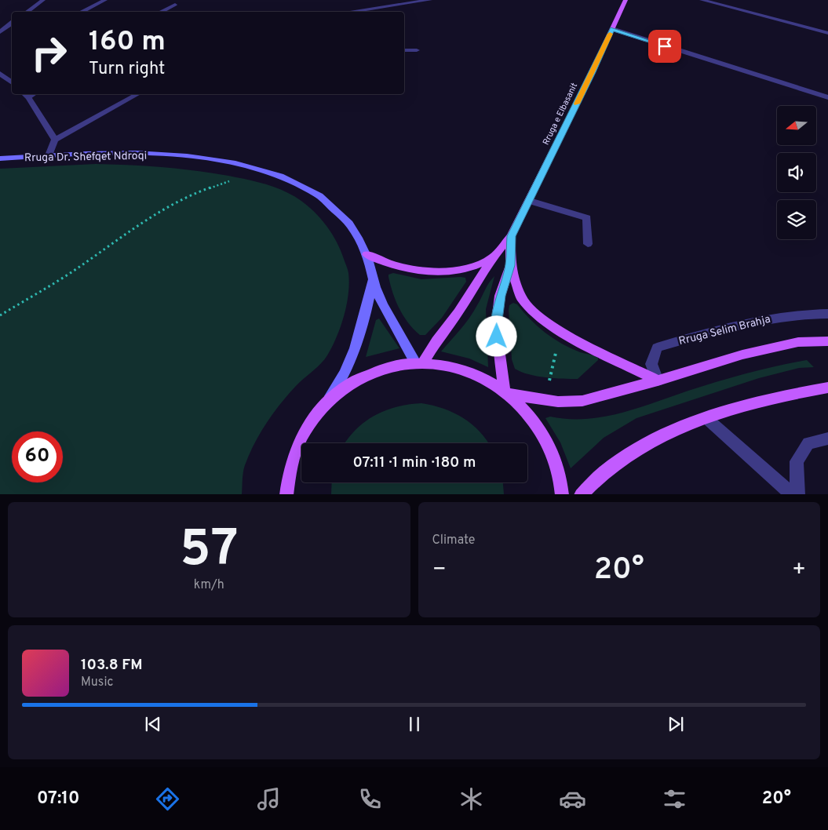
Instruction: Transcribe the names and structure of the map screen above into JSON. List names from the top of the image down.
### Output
{
  "streets": {
    "main road": ["Rruga e Elbasanit", "Rruga Dr. Shefqet Ndroqi"],
    "street": ["Rruga Selim Brahja"]
  },
  "crossings": [
    ["Rruga e Elbasanit", "Rruga Dr. Shefqet Ndroqi"]
  ],
  "north": "left",
  "page": {
    "turn": ["160 m", "Turn right"],
    "limit": "60",
    "trip": "07:11 · 1 min · 180 m",
    "tile": [
      ["57", "km/h"],
      "Climate"
    ],
    "heat": ["−", "20°", "+"],
    "song": ["103.8 FM", "Music"],
    "tabs": ["07:10", "20°"]
  }
}
